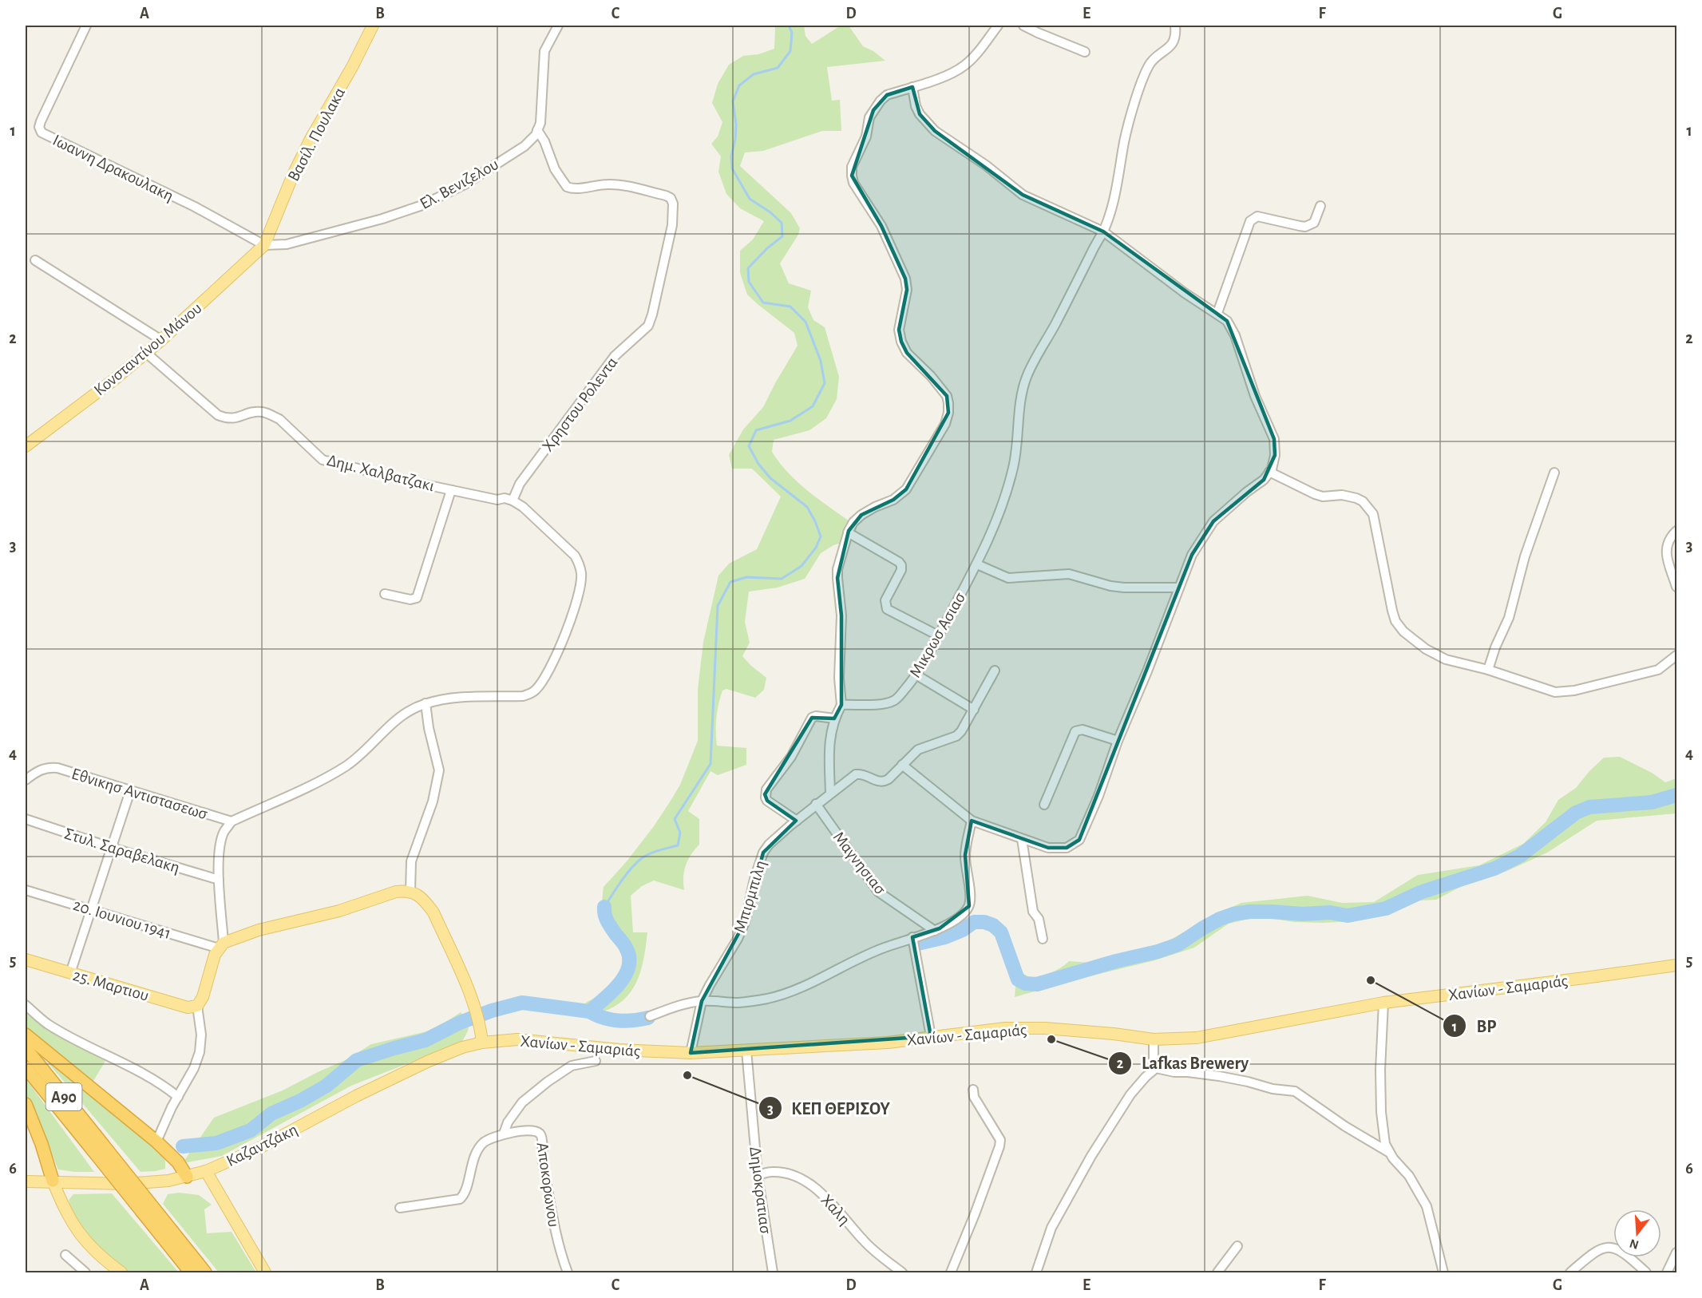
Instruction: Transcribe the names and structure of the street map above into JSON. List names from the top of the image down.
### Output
{
  "streets": {
    "highway": ["Α90"],
    "main road": [
      "Βασίλ. Πουλακα",
      "Κονσταντίνου Μάνου",
      "25. Μαρτιου",
      "Χανίων - Σαμαριάς",
      "Καζαντζάκη"
    ],
    "street": [
      "Ιωαννη Δρακουλακη",
      "Ελ. Βενιζελου",
      "Χρηστου Ρολεντα",
      "Δημ. Χαλβατζακι",
      "Μικρωσ Ασιασ",
      "Εθνικησ Αντιστασεωσ",
      "Στυλ. Σαραβελακη",
      "Μαγνησιασ",
      "Μπιρμπιλη",
      "20. Ιουνιου 1941",
      "Αποκορωνου",
      "Δημοκρατιασ",
      "Χαλη"
    ]
  },
  "crossings": [
    ["Βασίλ. Πουλακα", "Ιωαννη Δρακουλακη"],
    ["Βασίλ. Πουλακα", "Ελ. Βενιζελου"],
    ["Βασίλ. Πουλακα", "Κονσταντίνου Μάνου"],
    ["Ιωαννη Δρακουλακη", "Ελ. Βενιζελου"],
    ["Ιωαννη Δρακουλακη", "Κονσταντίνου Μάνου"],
    ["Ελ. Βενιζελου", "Κονσταντίνου Μάνου"],
    ["Ελ. Βενιζελου", "Χρηστου Ρολεντα"],
    ["Κονσταντίνου Μάνου", "Δημ. Χαλβατζακι"],
    ["Χρηστου Ρολεντα", "Δημ. Χαλβατζακι"],
    ["Μαγνησιασ", "Μπιρμπιλη"],
    ["Μπιρμπιλη", "Χανίων - Σαμαριάς"],
    ["Χανίων - Σαμαριάς", "Καζαντζάκη"],
    ["Χανίων - Σαμαριάς", "Δημοκρατιασ"],
    ["Δημοκρατιασ", "Χαλη"]
  ],
  "places": ["BP", "Lafkas Brewery", "ΚΕΠ ΘΕΡΙΣΟΥ"],
  "north": "bottom",
  "grid": {
    "columns": [
      "A",
      "B",
      "C",
      "D",
      "E",
      "F",
      "G"
    ],
    "rows": [
      "1",
      "2",
      "3",
      "4",
      "5",
      "6"
    ]
  }
}
